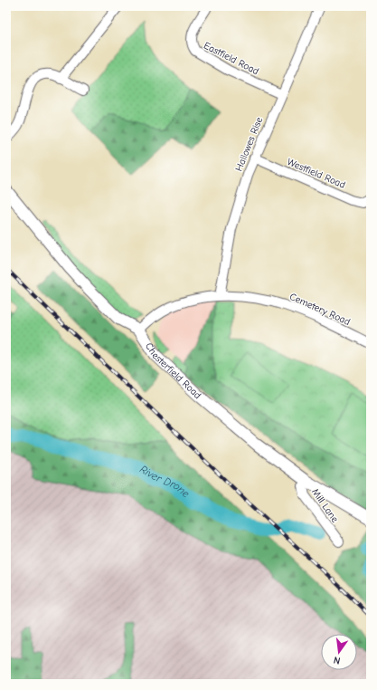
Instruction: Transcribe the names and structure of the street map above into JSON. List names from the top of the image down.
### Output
{
  "streets": {
    "main road": ["Chesterfield Road"],
    "street": [
      "Eastfield Road",
      "Hallowes Rise",
      "Westfield Road",
      "Cemetery Road",
      "Mill Lane"
    ]
  },
  "crossings": [
    ["Eastfield Road", "Hallowes Rise"],
    ["Hallowes Rise", "Westfield Road"],
    ["Hallowes Rise", "Cemetery Road"],
    ["Cemetery Road", "Chesterfield Road"],
    ["Chesterfield Road", "Mill Lane"]
  ],
  "water": ["River Drone"],
  "north": "bottom"
}
